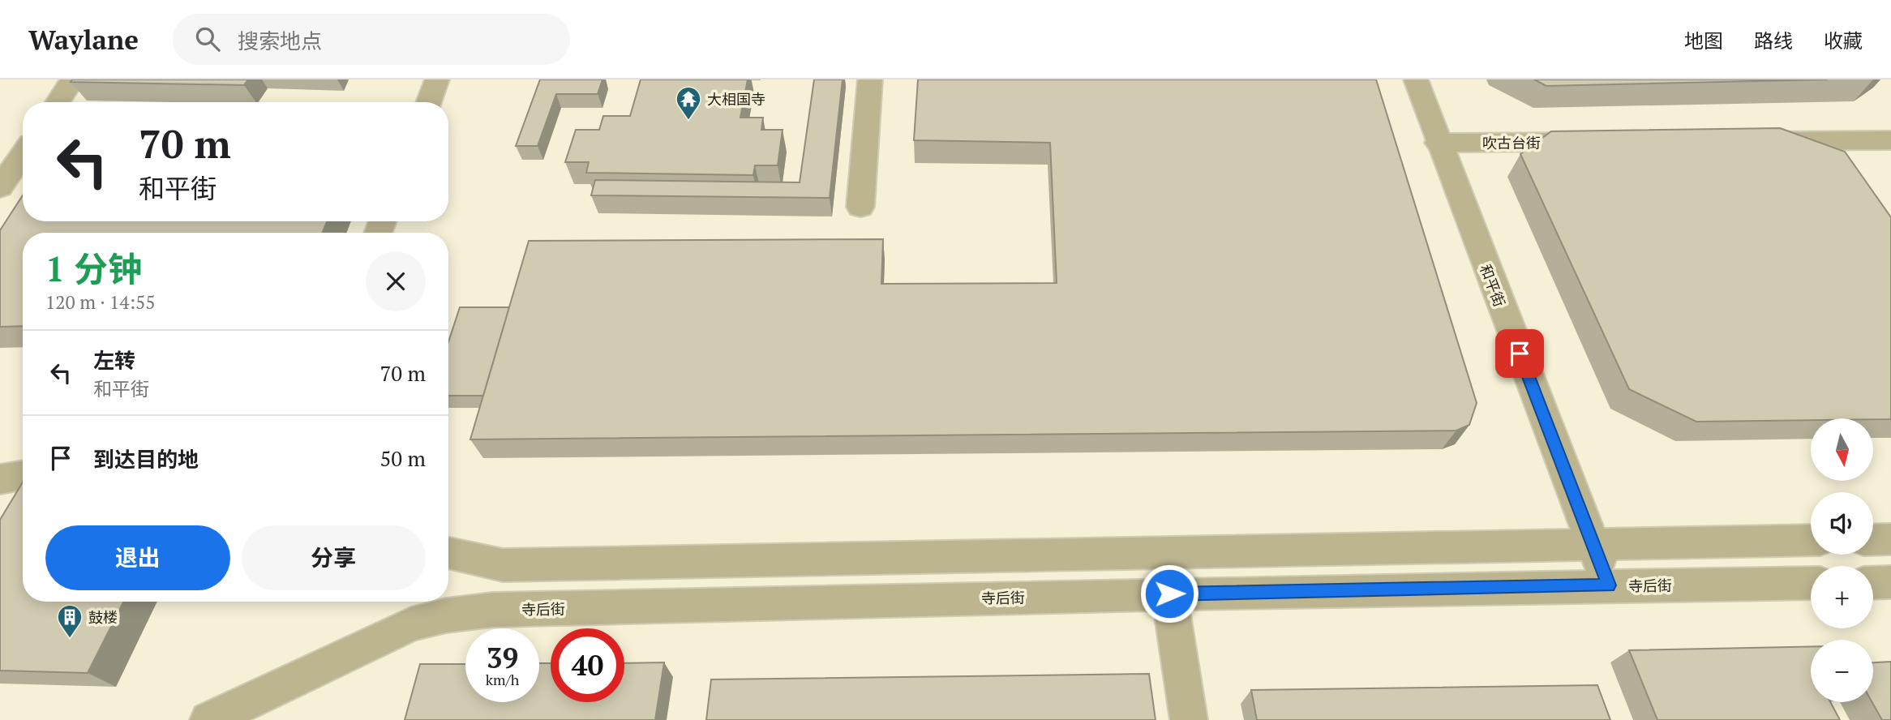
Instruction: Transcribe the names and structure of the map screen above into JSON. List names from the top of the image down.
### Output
{
  "streets": {
    "street": ["吹古台街", "和平街", "寺后街"]
  },
  "crossings": [
    ["吹古台街", "和平街"],
    ["和平街", "寺后街"]
  ],
  "places": {
    "temple": ["大相国寺"],
    "building": ["鼓楼"]
  },
  "north": "bottom",
  "page": {
    "header": "Waylane",
    "search": "搜索地点",
    "nav": ["地图", "路线", "收藏"],
    "turn": ["70 m", "和平街"],
    "heading": ["1 分钟", "120 m · 14:55"],
    "list": [
      {
        "name": "左转",
        "note": "和平街",
        "value": "70 m"
      },
      {
        "name": "到达目的地",
        "value": "50 m"
      }
    ],
    "map_buttons": ["+", "−"],
    "buttons": ["退出", "分享"],
    "speed": "39 km/h",
    "limit": "40"
  }
}
